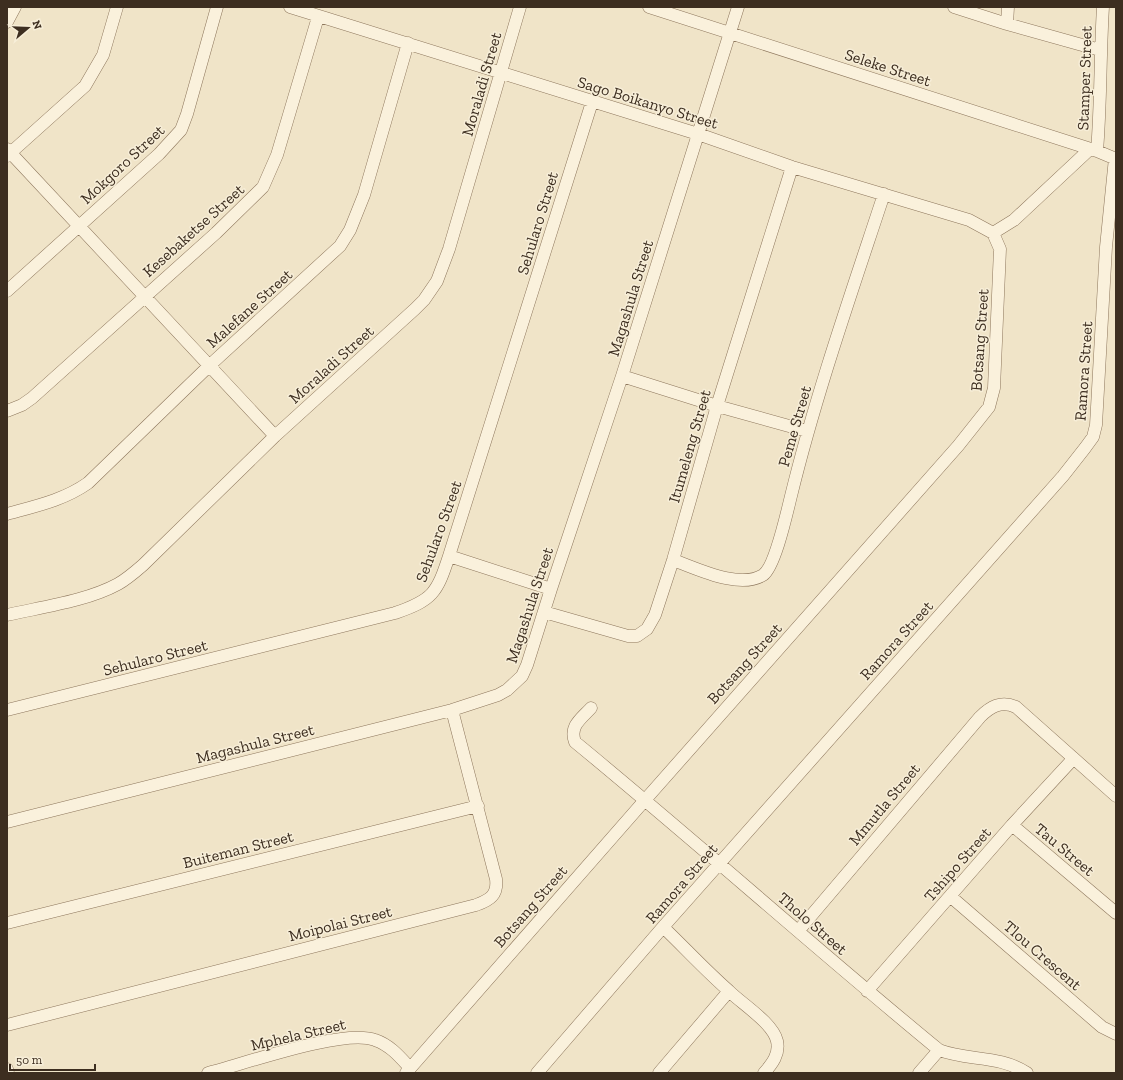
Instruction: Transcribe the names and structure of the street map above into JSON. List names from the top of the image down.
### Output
{
  "streets": {
    "street": [
      "Seleke Street",
      "Stamper Street",
      "Moraladi Street",
      "Sago Boikanyo Street",
      "Mokgoro Street",
      "Sehularo Street",
      "Kesebaketse Street",
      "Magashula Street",
      "Malefane Street",
      "Botsang Street",
      "Ramora Street",
      "Peme Street",
      "Itumeleng Street",
      "Mmutla Street",
      "Buiteman Street",
      "Tau Street",
      "Tshipo Street",
      "Moipolai Street",
      "Tholo Street",
      "Tlou Crescent",
      "Mphela Street"
    ]
  },
  "crossings": [
    ["Seleke Street", "Stamper Street"],
    ["Seleke Street", "Magashula Street"],
    ["Seleke Street", "Ramora Street"],
    ["Moraladi Street", "Sago Boikanyo Street"],
    ["Sago Boikanyo Street", "Sehularo Street"],
    ["Sago Boikanyo Street", "Kesebaketse Street"],
    ["Sago Boikanyo Street", "Magashula Street"],
    ["Sago Boikanyo Street", "Malefane Street"],
    ["Sago Boikanyo Street", "Botsang Street"],
    ["Sago Boikanyo Street", "Peme Street"],
    ["Sago Boikanyo Street", "Itumeleng Street"],
    ["Magashula Street", "Itumeleng Street"],
    ["Magashula Street", "Moipolai Street"],
    ["Botsang Street", "Tholo Street"],
    ["Botsang Street", "Mphela Street"],
    ["Ramora Street", "Tholo Street"],
    ["Peme Street", "Itumeleng Street"],
    ["Mmutla Street", "Tshipo Street"],
    ["Mmutla Street", "Tholo Street"],
    ["Buiteman Street", "Moipolai Street"],
    ["Tau Street", "Tshipo Street"],
    ["Tshipo Street", "Tholo Street"],
    ["Tshipo Street", "Tlou Crescent"]
  ],
  "scale_bar": "50 m",
  "north": "right"
}
